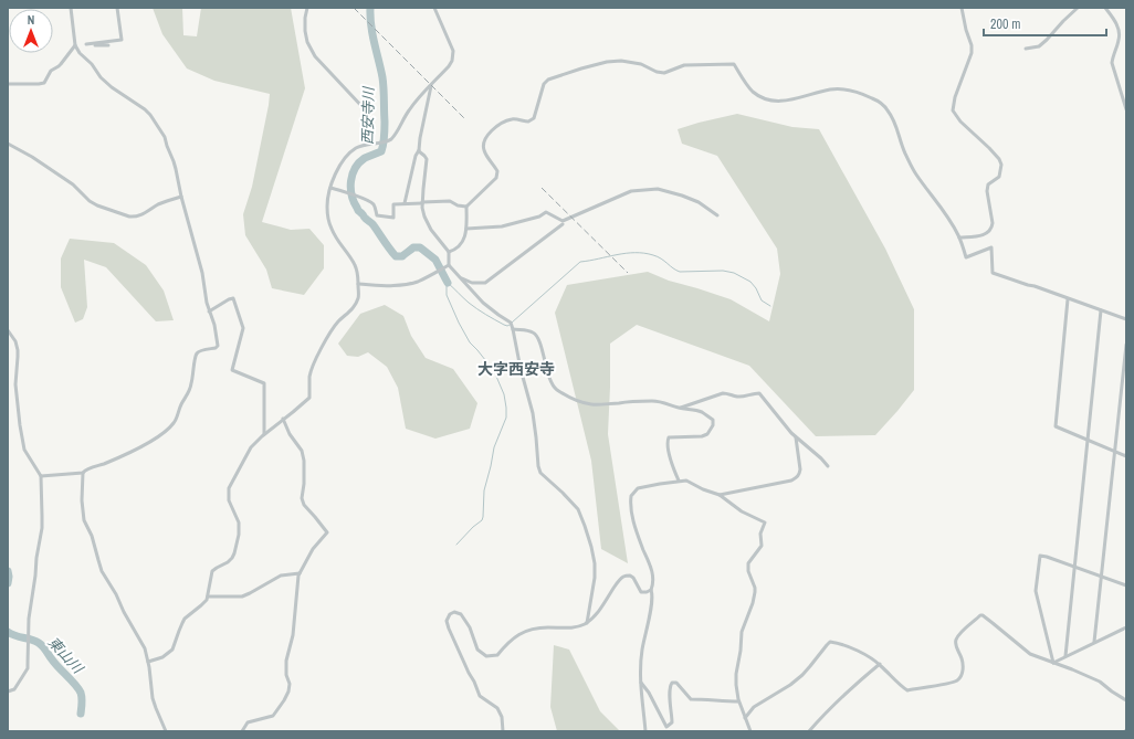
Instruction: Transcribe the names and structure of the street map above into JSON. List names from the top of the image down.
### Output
{
  "districts": ["大字西安寺"],
  "water": ["西安寺川", "東山川"],
  "scale_bar": "200 m",
  "north": "top"
}
